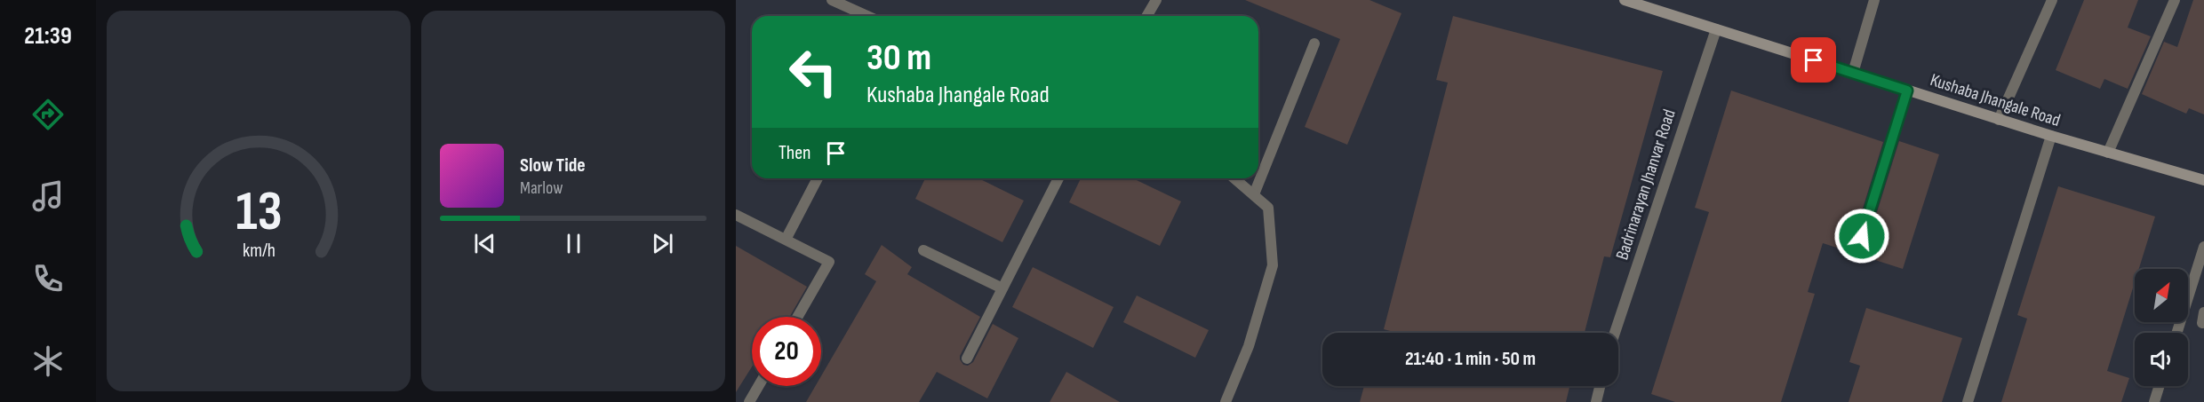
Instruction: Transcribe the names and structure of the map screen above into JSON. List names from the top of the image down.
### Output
{
  "streets": {
    "street": ["Kushaba Jhangale Road", "Badrinarayan Jhanvar Road"]
  },
  "crossings": [
    ["Kushaba Jhangale Road", "Badrinarayan Jhanvar Road"]
  ],
  "north": "top right",
  "page": {
    "tabs": "21:39",
    "turn": ["30 m", "Kushaba Jhangale Road"],
    "then": "Then",
    "song": ["Slow Tide", "Marlow"],
    "limit": "20",
    "trip": "21:40 · 1 min · 50 m",
    "gauge": ["13", "km/h"]
  }
}
